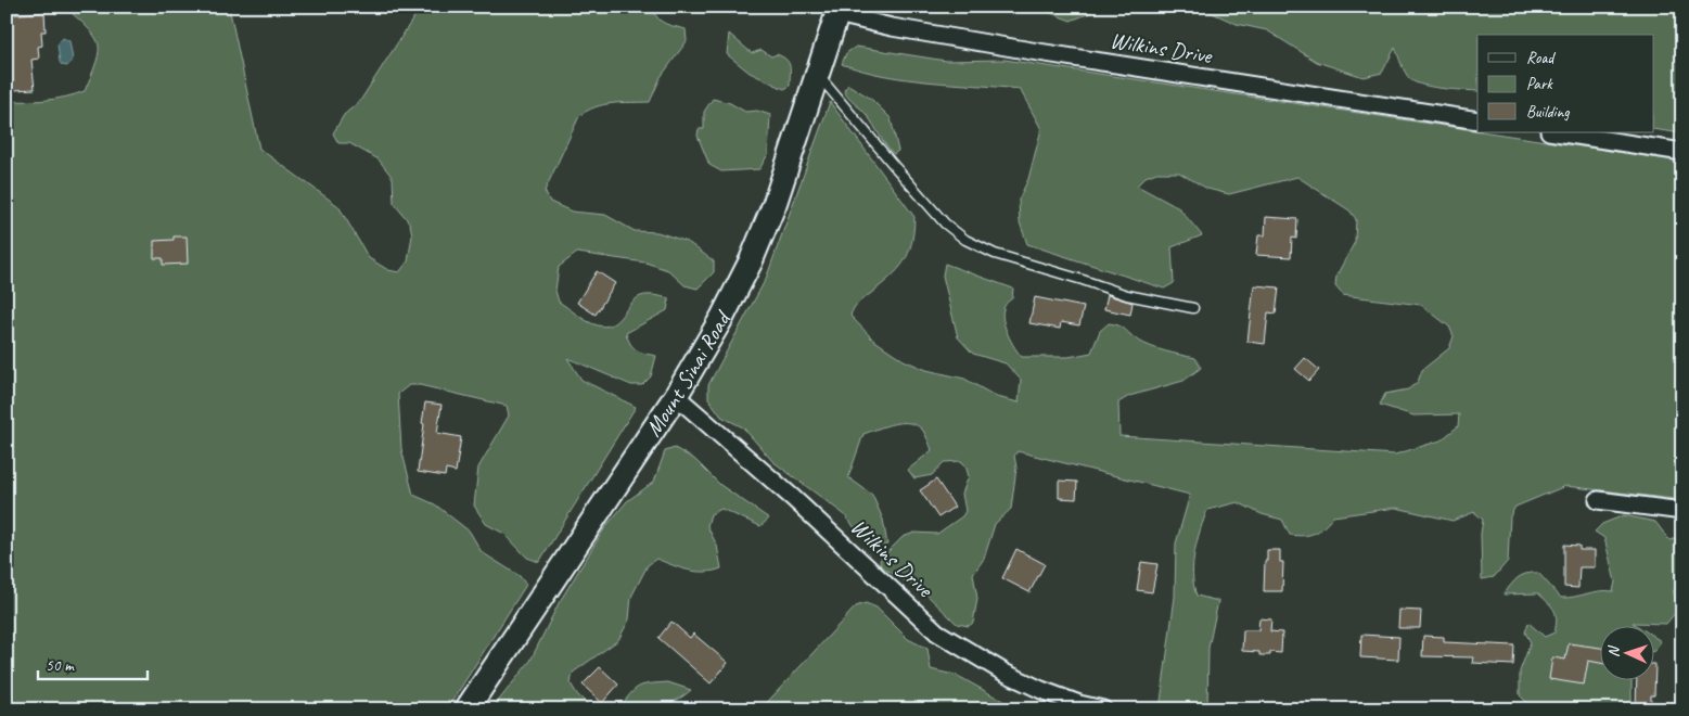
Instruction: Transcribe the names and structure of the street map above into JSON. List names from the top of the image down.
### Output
{
  "streets": {
    "street": ["Wilkins Drive", "Mount Sinai Road"]
  },
  "crossings": [
    ["Wilkins Drive", "Mount Sinai Road"]
  ],
  "legend": ["Road", "Park", "Building"],
  "scale_bar": "50 m",
  "north": "left"
}
